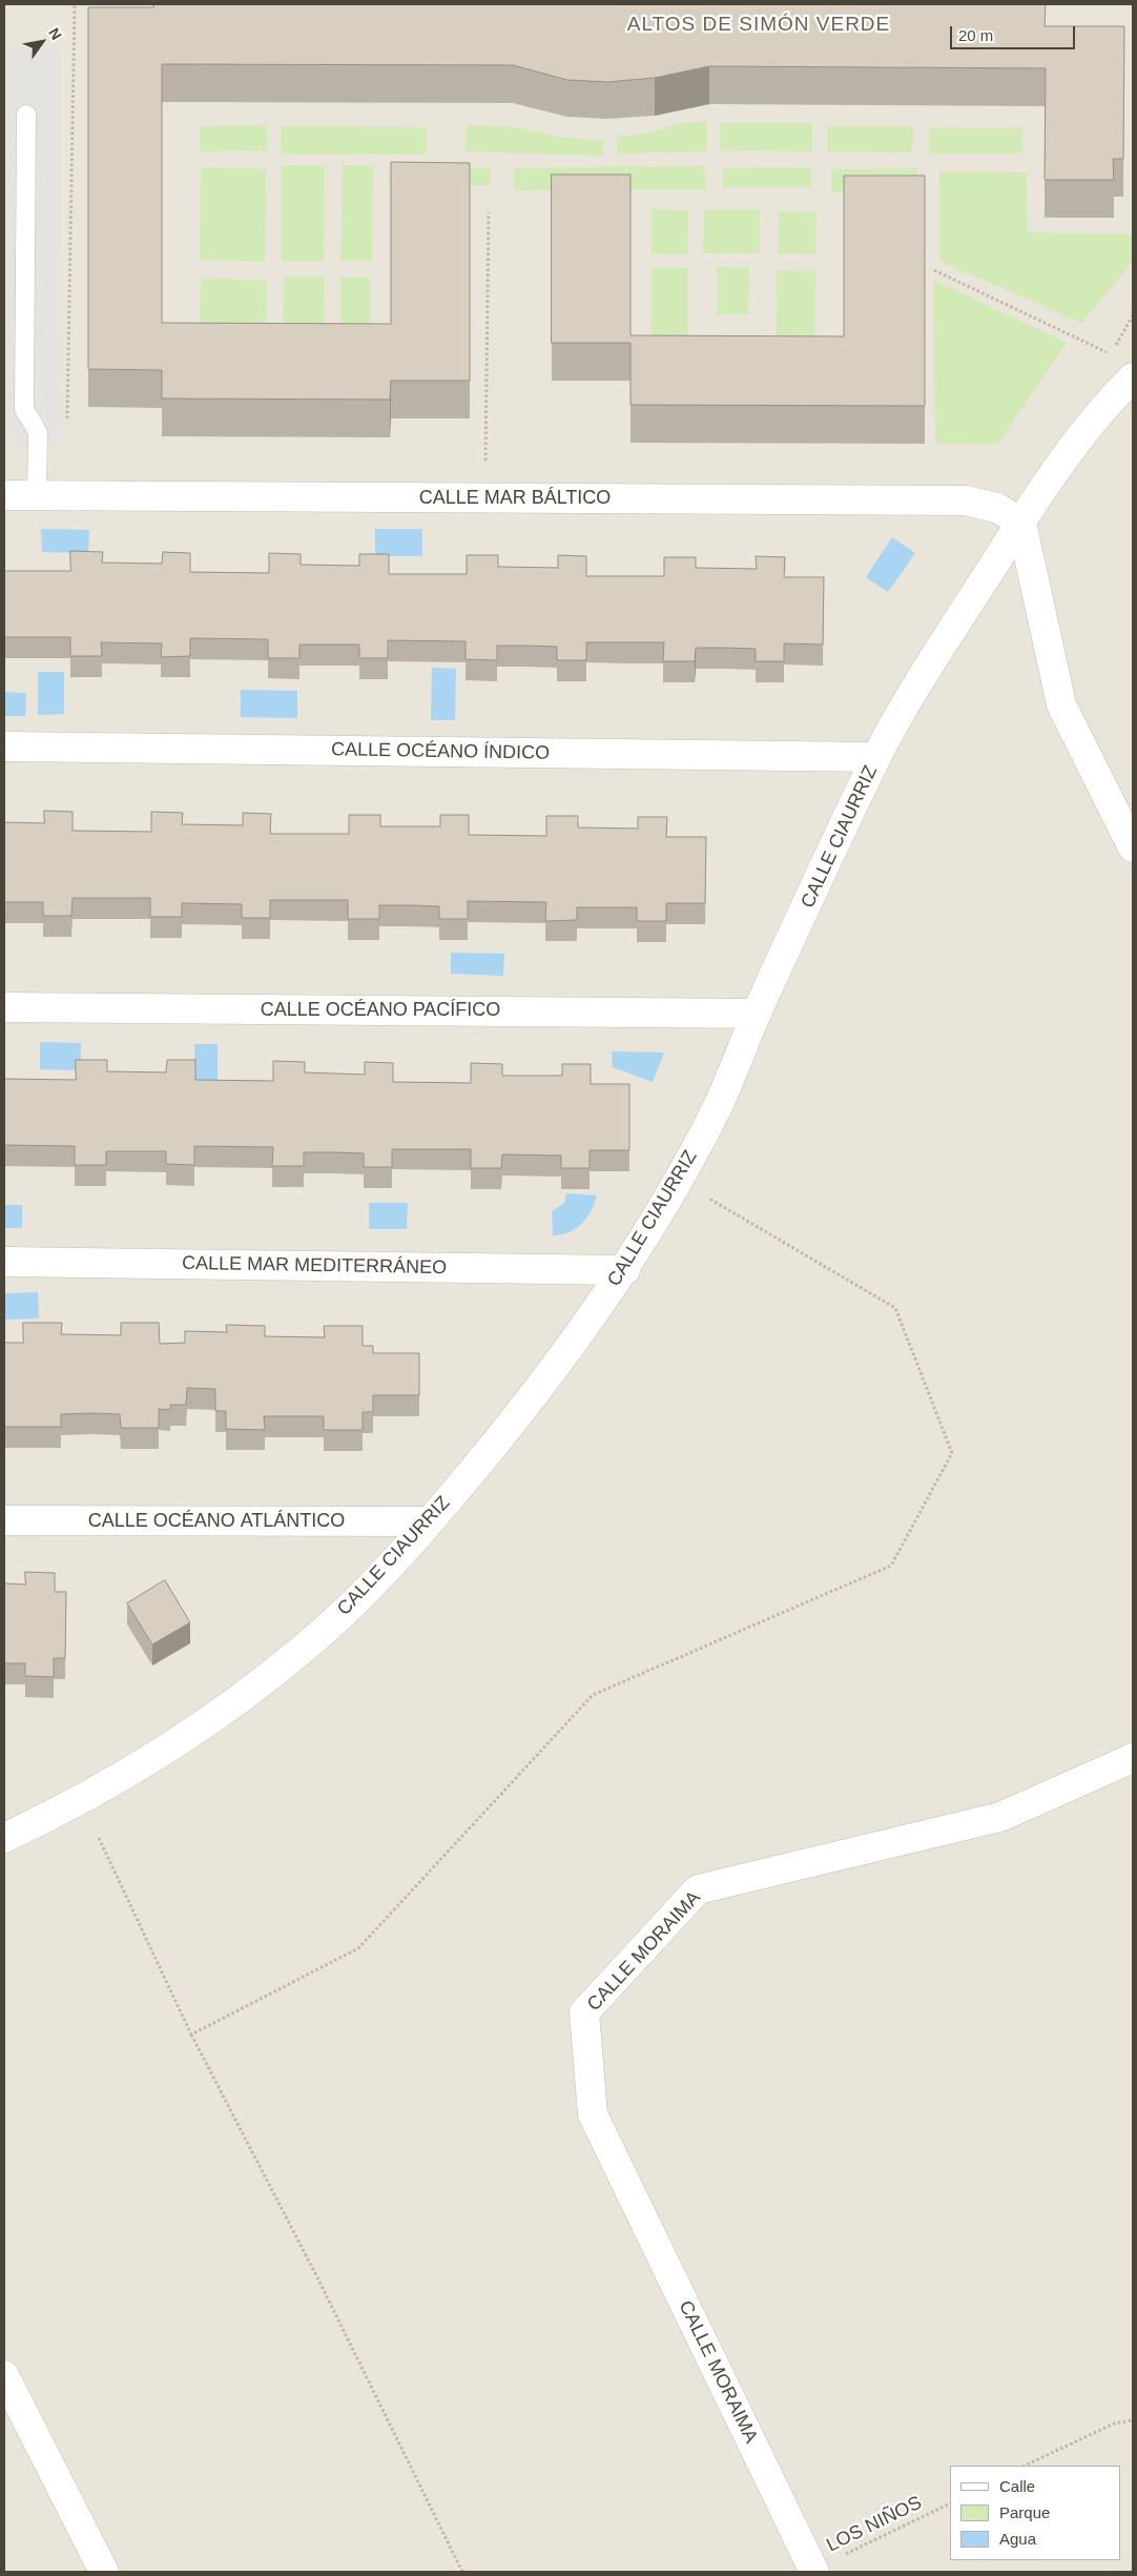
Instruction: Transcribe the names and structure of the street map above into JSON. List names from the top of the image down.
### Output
{
  "streets": {
    "street": [
      "CALLE MAR BÁLTICO",
      "CALLE OCÉANO ÍNDICO",
      "CALLE CIAURRIZ",
      "CALLE OCÉANO PACÍFICO",
      "CALLE MAR MEDITERRÁNEO",
      "CALLE OCÉANO ATLÁNTICO",
      "CALLE MORAIMA"
    ],
    "path": ["LOS NIÑOS"]
  },
  "crossings": [
    ["CALLE MAR BÁLTICO", "CALLE CIAURRIZ"],
    ["CALLE OCÉANO ÍNDICO", "CALLE CIAURRIZ"],
    ["CALLE CIAURRIZ", "CALLE OCÉANO PACÍFICO"],
    ["CALLE CIAURRIZ", "CALLE MAR MEDITERRÁNEO"],
    ["CALLE CIAURRIZ", "CALLE OCÉANO ATLÁNTICO"],
    ["CALLE MORAIMA", "LOS NIÑOS"]
  ],
  "districts": ["ALTOS DE SIMÓN VERDE"],
  "legend": ["Calle", "Parque", "Agua"],
  "scale_bar": "20 m",
  "north": "top right"
}
